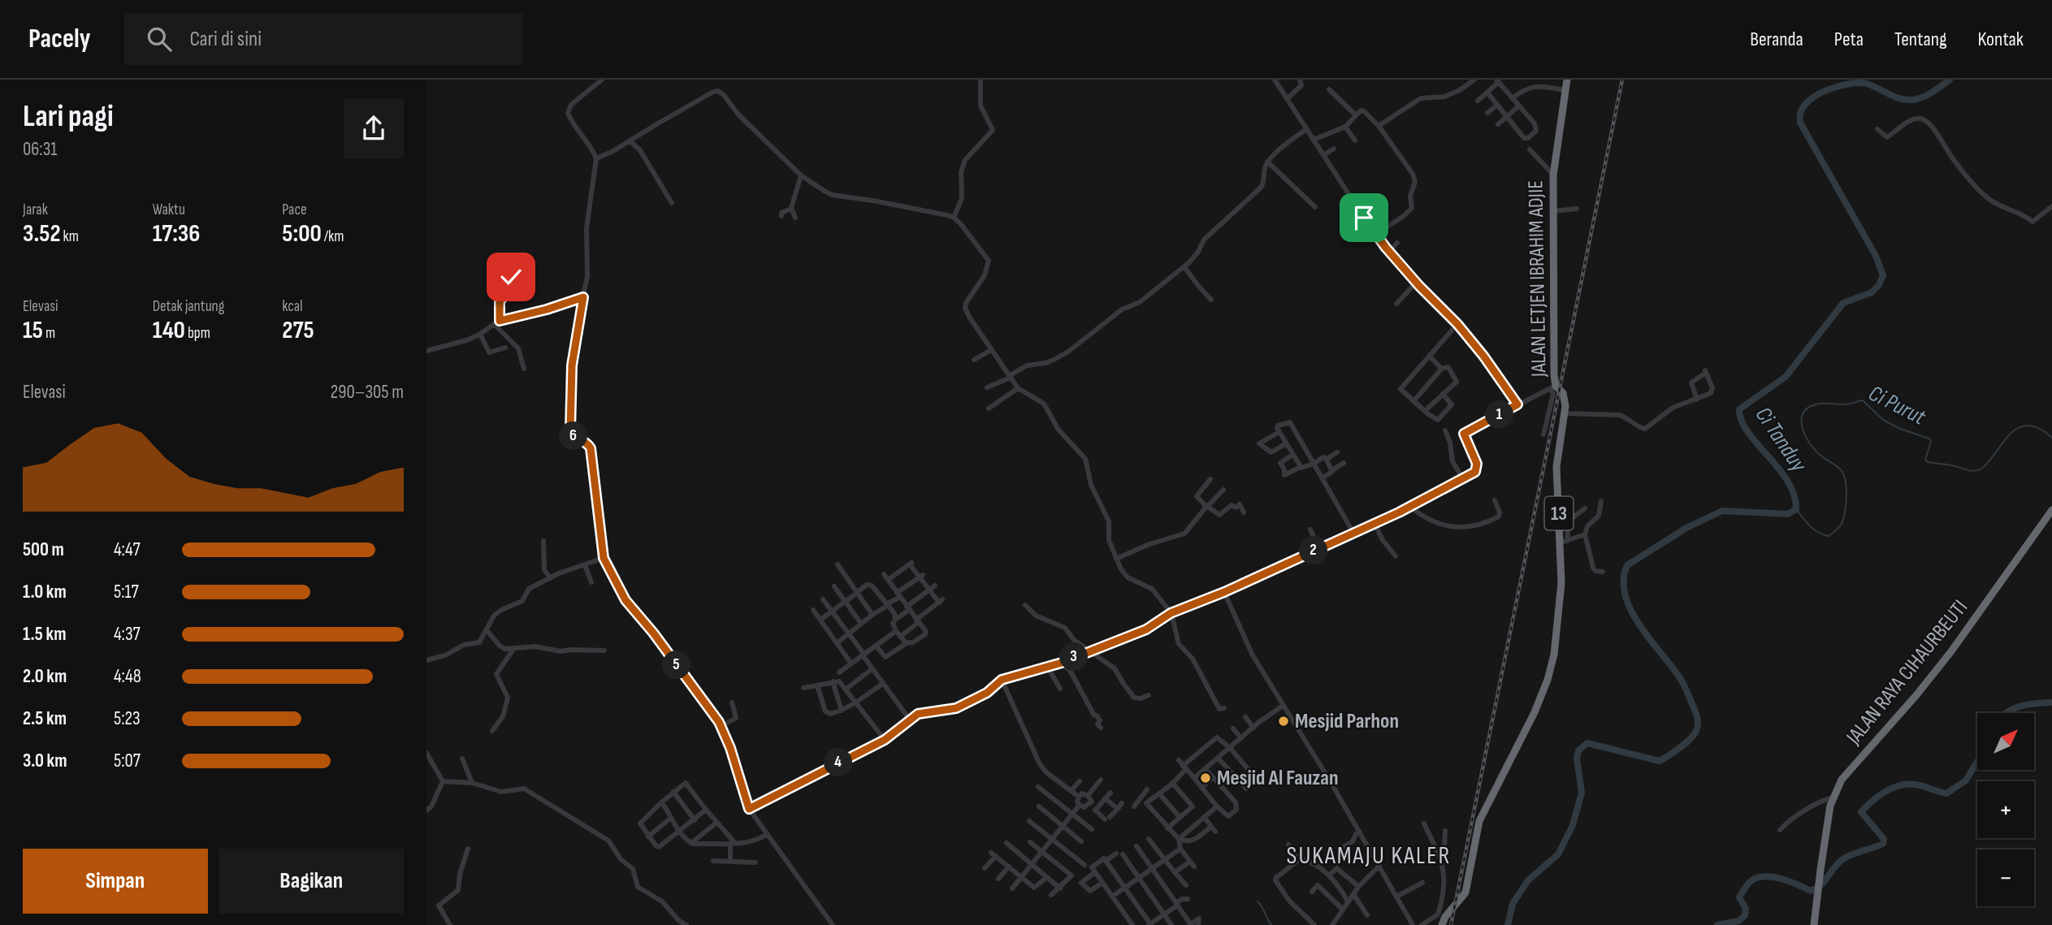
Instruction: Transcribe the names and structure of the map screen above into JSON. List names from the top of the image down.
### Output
{
  "streets": {
    "highway": ["JALAN LETJEN IBRAHIM ADJIE", "13", "JALAN RAYA CIHAURBEUTI"]
  },
  "districts": ["SUKAMAJU KALER"],
  "water": ["Ci Purut", "Ci Tanduy"],
  "places": ["Mesjid Parhon", "Mesjid Al Fauzan"],
  "north": "top right",
  "page": {
    "header": "Pacely",
    "search": "Cari di sini",
    "nav": [
      "Beranda",
      "Peta",
      "Tentang",
      "Kontak"
    ],
    "heading": ["Lari pagi", "06:31"],
    "stats": [
      ["Jarak", "3.52 km"],
      ["Waktu", "17:36"],
      ["Pace", "5:00 /km"],
      ["Elevasi", "15 m"],
      ["Detak jantung", "140 bpm"],
      ["kcal", "275"]
    ],
    "chart": ["Elevasi", "290–305 m"],
    "pins": [
      "1",
      "6",
      "2",
      "3",
      "5",
      "4"
    ],
    "list": [
      {
        "name": "500 m",
        "note": "4:47"
      },
      {
        "name": "1.0 km",
        "note": "5:17"
      },
      {
        "name": "1.5 km",
        "note": "4:37"
      },
      {
        "name": "2.0 km",
        "note": "4:48"
      },
      {
        "name": "2.5 km",
        "note": "5:23"
      },
      {
        "name": "3.0 km",
        "note": "5:07"
      }
    ],
    "map_buttons": ["+", "−"],
    "buttons": ["Simpan", "Bagikan"]
  }
}
